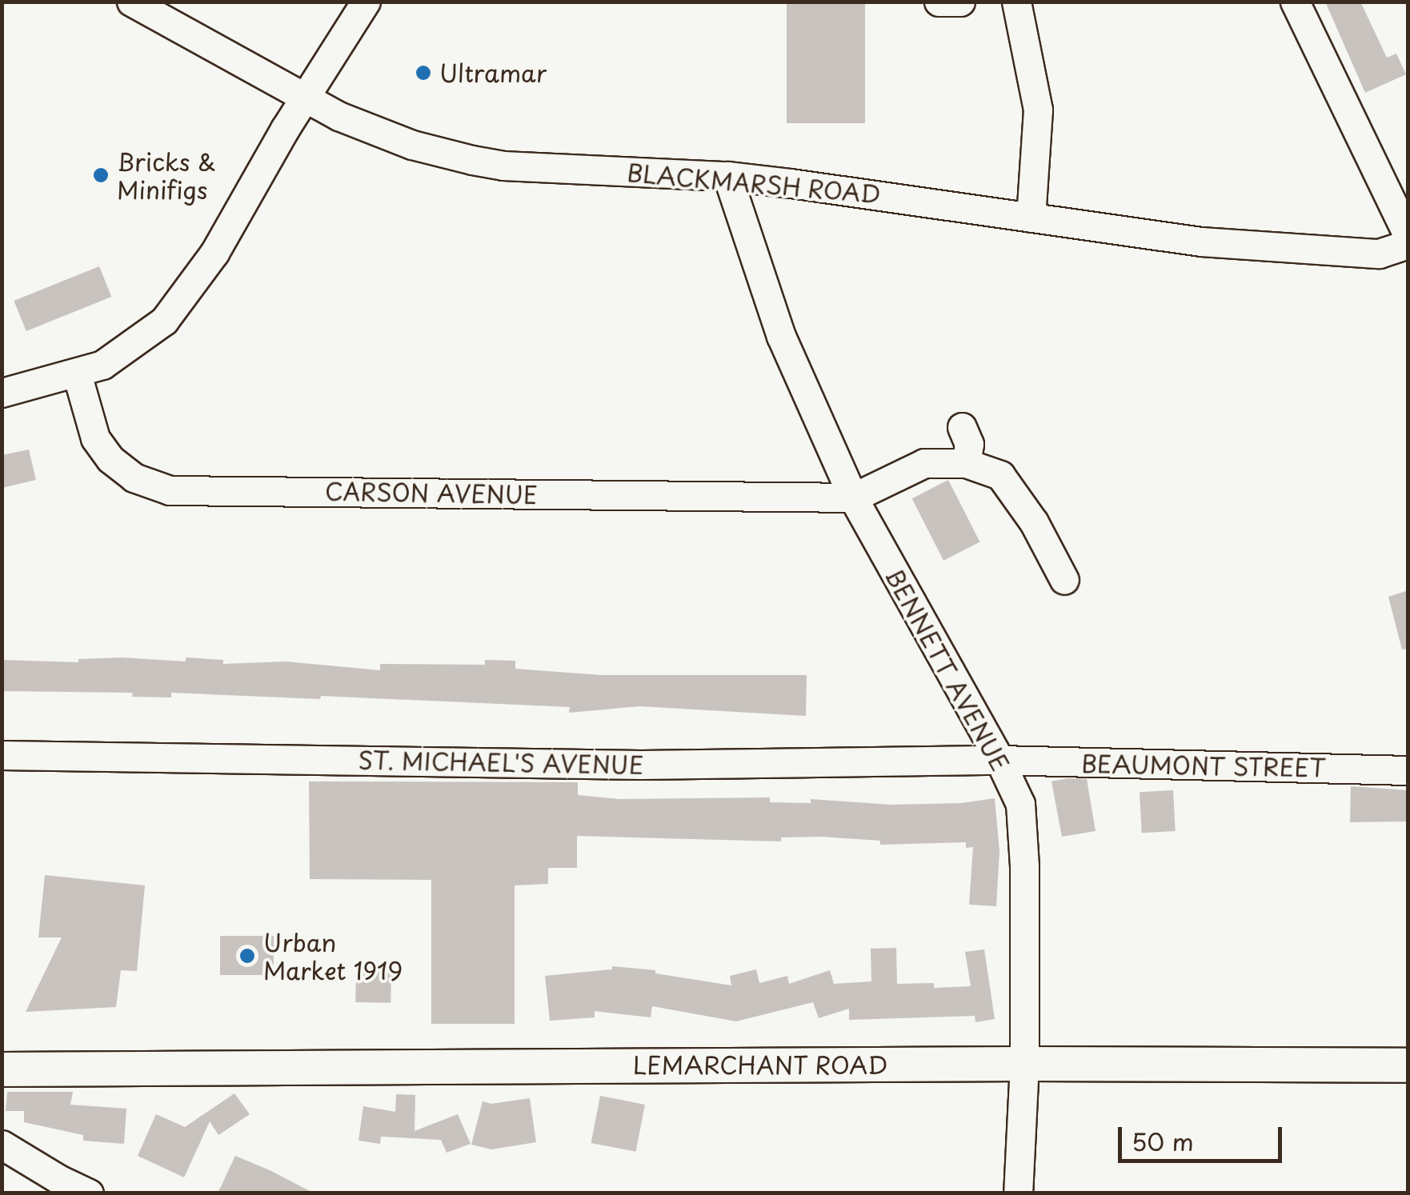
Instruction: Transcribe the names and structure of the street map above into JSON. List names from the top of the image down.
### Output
{
  "streets": {
    "main road": ["LEMARCHANT ROAD"],
    "street": [
      "BLACKMARSH ROAD",
      "CARSON AVENUE",
      "BENNETT AVENUE",
      "ST. MICHAEL'S AVENUE",
      "BEAUMONT STREET"
    ]
  },
  "crossings": [
    ["BLACKMARSH ROAD", "BENNETT AVENUE"],
    ["CARSON AVENUE", "BENNETT AVENUE"],
    ["BENNETT AVENUE", "ST. MICHAEL'S AVENUE"],
    ["BENNETT AVENUE", "BEAUMONT STREET"],
    ["BENNETT AVENUE", "LEMARCHANT ROAD"],
    ["ST. MICHAEL'S AVENUE", "BEAUMONT STREET"]
  ],
  "places": ["Ultramar", "Bricks & Minifigs", "Urban Market 1919"],
  "scale_bar": "50 m"
}
